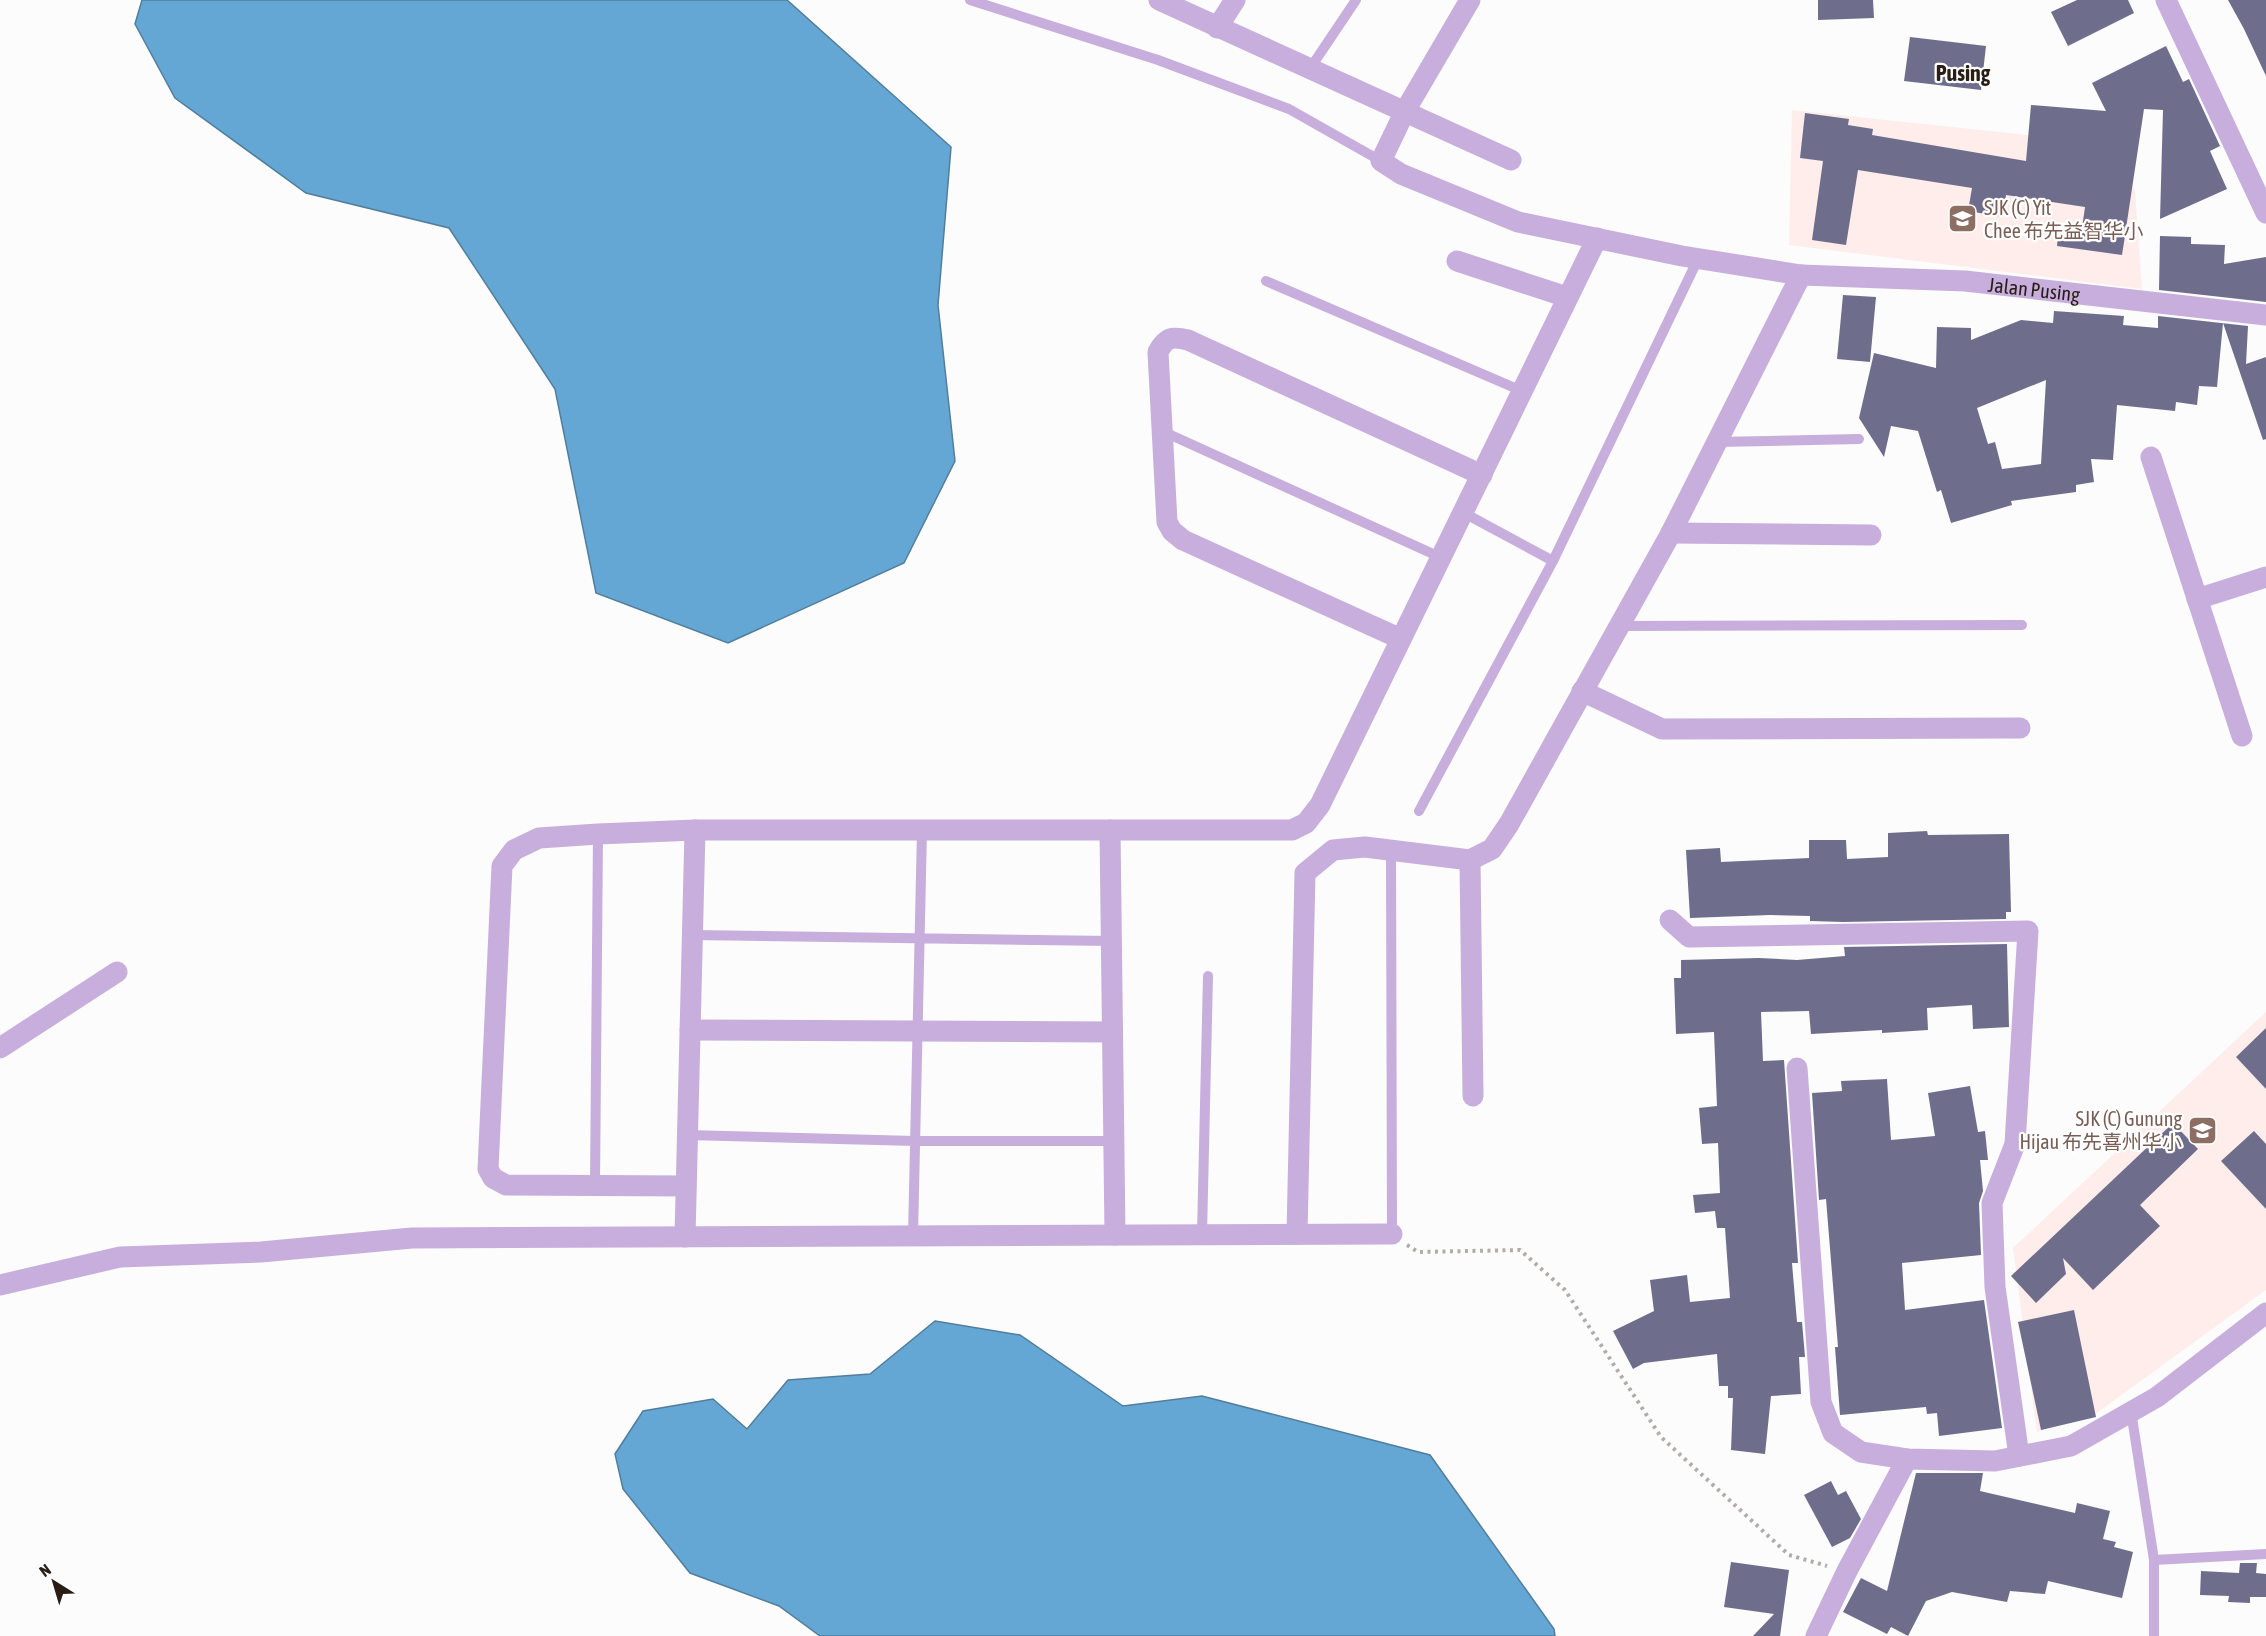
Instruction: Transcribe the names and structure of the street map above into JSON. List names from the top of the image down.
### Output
{
  "streets": {
    "street": ["Jalan Pusing"]
  },
  "districts": ["Pusing"],
  "places": {
    "school or university": ["SJK (C) Yit Chee 布先益智华小", "SJK (C) Gunung Hijau 布先喜州华小"]
  },
  "north": "top left"
}
